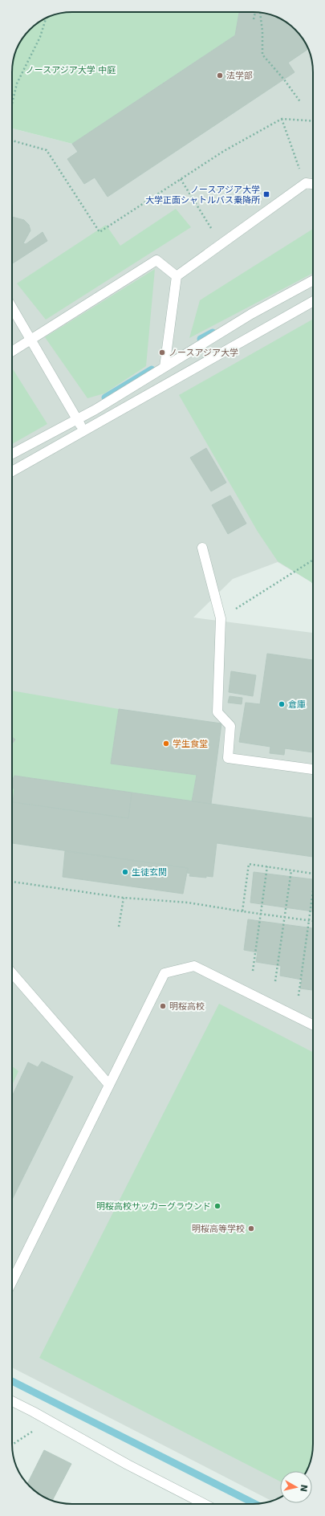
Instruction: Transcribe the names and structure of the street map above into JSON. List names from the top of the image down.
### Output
{
  "parks": ["ノースアジア大学 中庭"],
  "places": {
    "other": [
      "法学部",
      "ノースアジア大学",
      "倉庫",
      "学生食堂",
      "生徒玄関",
      "明桜高校",
      "明桜高校サッカーグラウンド",
      "明桜高等学校"
    ],
    "transit": ["ノースアジア大学 大学正面シャトルバス乗降所"]
  },
  "north": "right"
}
